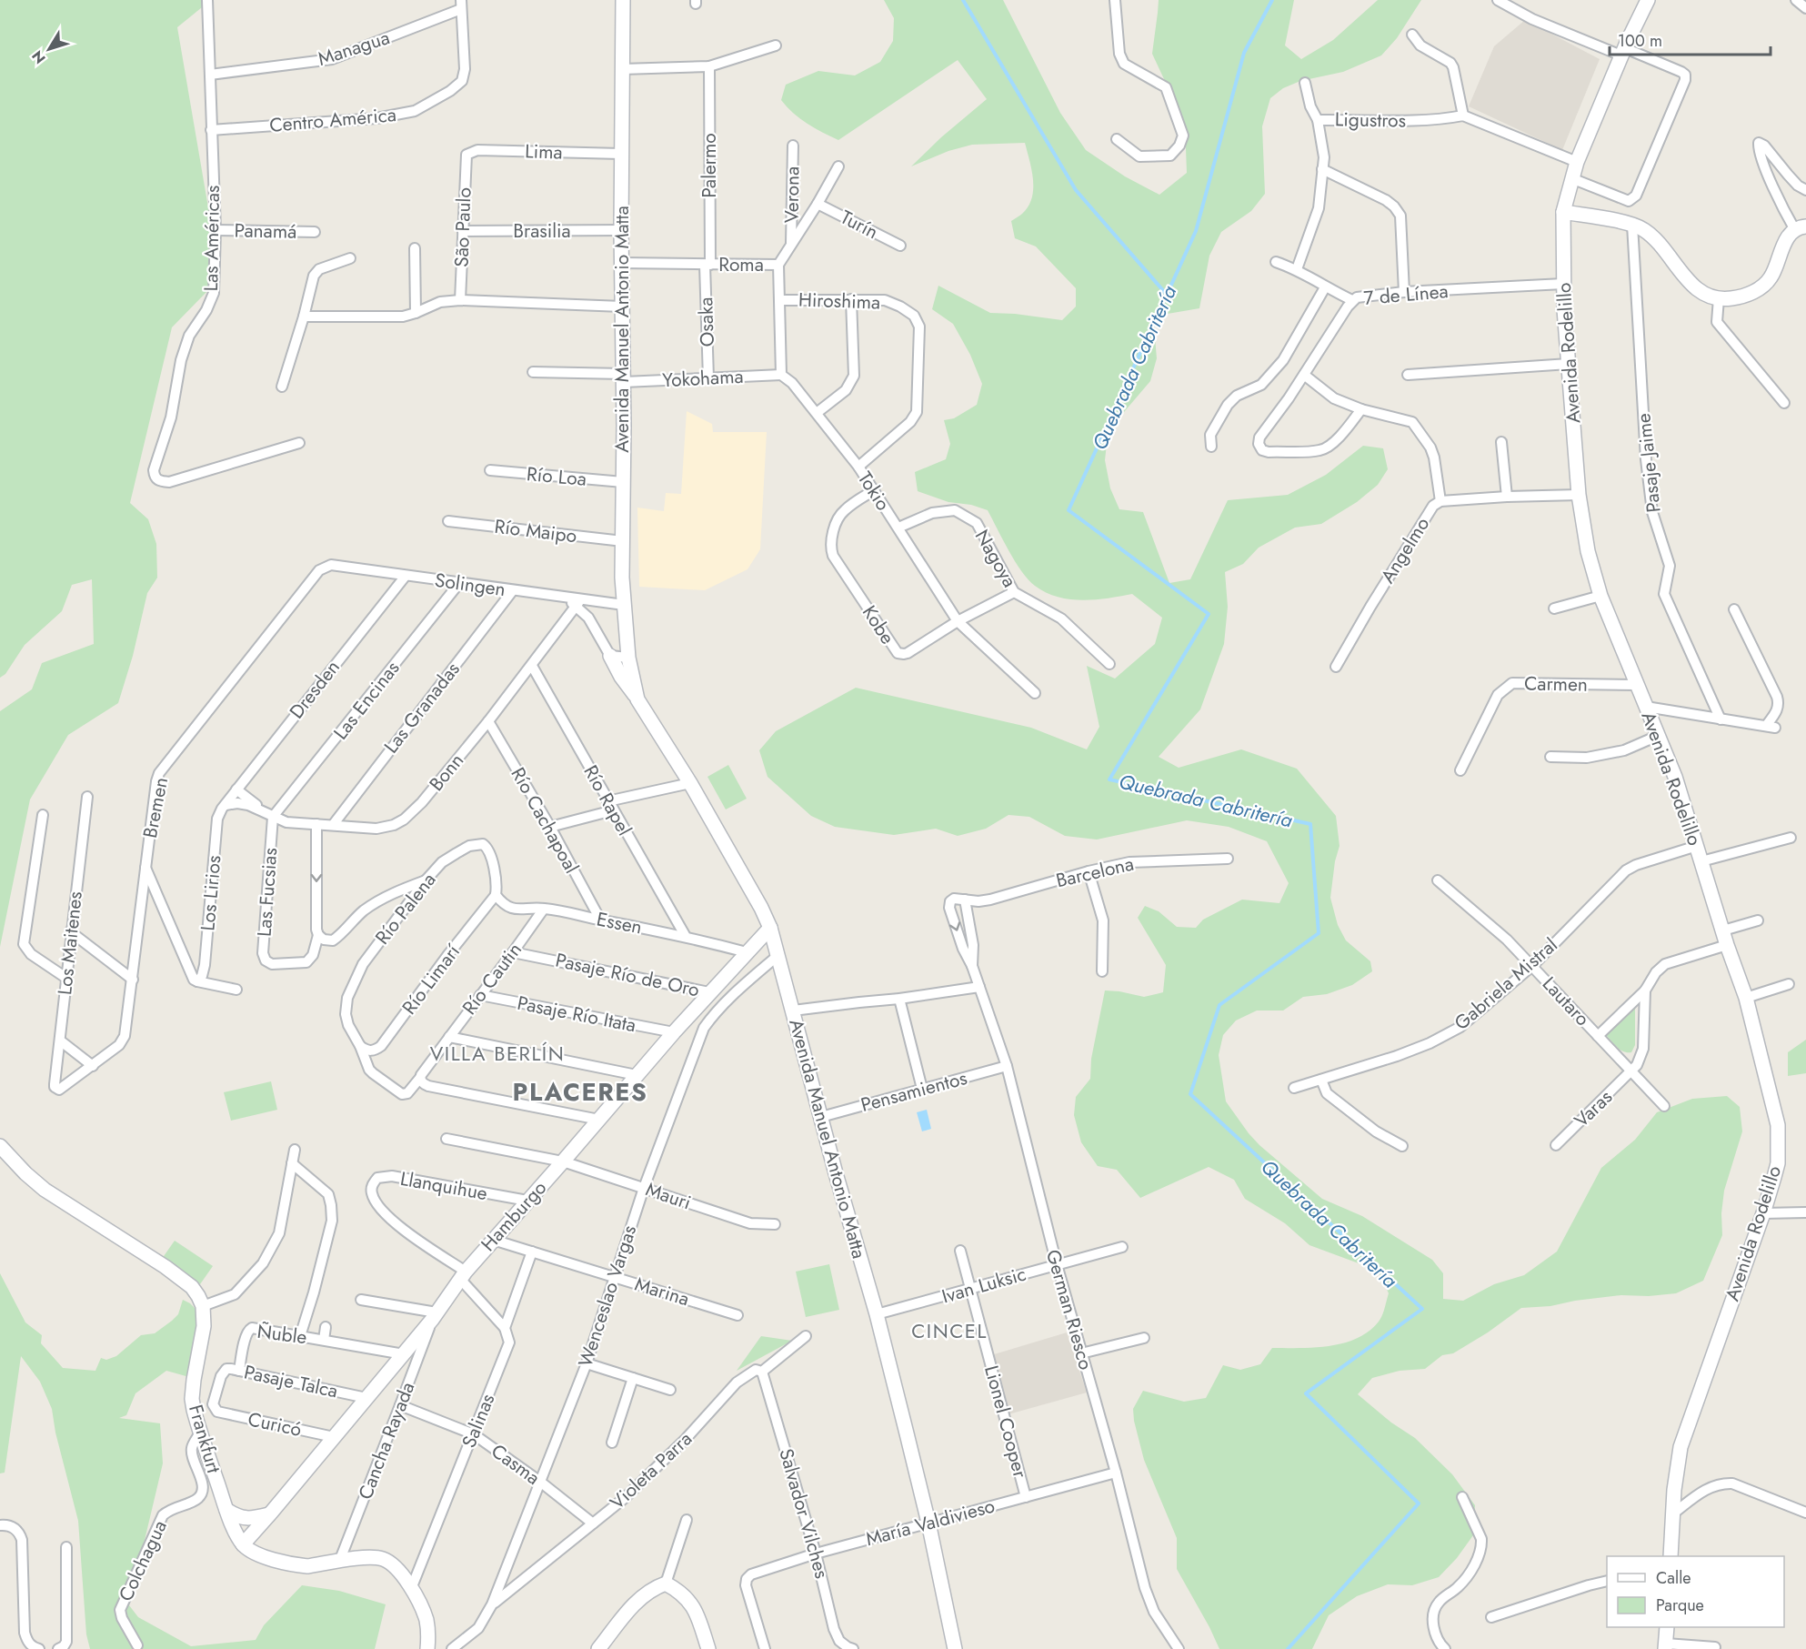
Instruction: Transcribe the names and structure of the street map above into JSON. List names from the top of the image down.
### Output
{
  "streets": {
    "street": [
      "Managua",
      "Centro América",
      "Ligustros",
      "Lima",
      "Palermo",
      "Verona",
      "Turín",
      "São Paulo",
      "Panamá",
      "Brasilia",
      "Las Américas",
      "Roma",
      "7 de Línea",
      "Hiroshima",
      "Osaka",
      "Avenida Manuel Antonio Matta",
      "Avenida Rodelillo",
      "Yokohama",
      "Pasaje Jaime",
      "Río Loa",
      "Tokio",
      "Río Maipo",
      "Angelmo",
      "Nagoya",
      "Solingen",
      "Kobe",
      "Carmen",
      "Dresden",
      "Las Encinas",
      "Las Granadas",
      "Bonn",
      "Río Rapel",
      "Bremen",
      "Río Cachapoal",
      "Barcelona",
      "Las Fucsias",
      "Los Lirios",
      "Río Palena",
      "Essen",
      "Los Maitenes",
      "Pasaje Río de Oro",
      "Río Cautin",
      "Río Limarí",
      "Gabriela Mistral",
      "Lautaro",
      "Pasaje Río Itata",
      "Pensamientos",
      "Varas",
      "Llanquihue",
      "Mauri",
      "Hamburgo",
      "Ivan Luksic",
      "Marina",
      "Wenceslao Vargas",
      "German Riesco",
      "Ñuble",
      "Pasaje Talca",
      "Salinas",
      "Lionel Cooper",
      "Curicó",
      "Frankfurt",
      "Cancha Rayada",
      "Casma",
      "Violeta Parra",
      "Salvador Vilches",
      "María Valdivieso",
      "Colchagua"
    ]
  },
  "crossings": [
    ["Managua", "Centro América"],
    ["Managua", "Las Américas"],
    ["Centro América", "Las Américas"],
    ["Lima", "São Paulo"],
    ["Lima", "Avenida Manuel Antonio Matta"],
    ["Palermo", "Roma"],
    ["Palermo", "Osaka"],
    ["Verona", "Roma"],
    ["Turín", "Roma"],
    ["São Paulo", "Brasilia"],
    ["Panamá", "Las Américas"],
    ["Brasilia", "Avenida Manuel Antonio Matta"],
    ["Roma", "Osaka"],
    ["Roma", "Avenida Manuel Antonio Matta"],
    ["7 de Línea", "Avenida Rodelillo"],
    ["Hiroshima", "Tokio"],
    ["Osaka", "Yokohama"],
    ["Avenida Manuel Antonio Matta", "Yokohama"],
    ["Avenida Manuel Antonio Matta", "Río Loa"],
    ["Avenida Manuel Antonio Matta", "Río Maipo"],
    ["Avenida Manuel Antonio Matta", "Pensamientos"],
    ["Avenida Manuel Antonio Matta", "Hamburgo"],
    ["Avenida Manuel Antonio Matta", "Ivan Luksic"],
    ["Avenida Manuel Antonio Matta", "Wenceslao Vargas"],
    ["Avenida Manuel Antonio Matta", "María Valdivieso"],
    ["Avenida Rodelillo", "Angelmo"],
    ["Avenida Rodelillo", "Carmen"],
    ["Avenida Rodelillo", "Gabriela Mistral"],
    ["Yokohama", "Tokio"],
    ["Tokio", "Nagoya"],
    ["Tokio", "Kobe"],
    ["Nagoya", "Kobe"],
    ["Solingen", "Dresden"],
    ["Solingen", "Las Encinas"],
    ["Solingen", "Las Granadas"],
    ["Solingen", "Bonn"],
    ["Solingen", "Bremen"],
    ["Dresden", "Bonn"],
    ["Dresden", "Los Lirios"],
    ["Las Encinas", "Bonn"],
    ["Las Encinas", "Las Fucsias"],
    ["Las Granadas", "Bonn"],
    ["Bonn", "Río Rapel"],
    ["Bonn", "Río Cachapoal"],
    ["Bonn", "Las Fucsias"],
    ["Bonn", "Los Lirios"],
    ["Río Rapel", "Essen"],
    ["Bremen", "Los Maitenes"],
    ["Río Cachapoal", "Essen"],
    ["Barcelona", "German Riesco"],
    ["Río Palena", "Essen"],
    ["Río Palena", "Río Cautin"],
    ["Río Palena", "Río Limarí"],
    ["Essen", "Río Cautin"],
    ["Essen", "Río Limarí"],
    ["Essen", "Hamburgo"],
    ["Pasaje Río de Oro", "Río Cautin"],
    ["Pasaje Río de Oro", "Hamburgo"],
    ["Río Cautin", "Pasaje Río Itata"],
    ["Gabriela Mistral", "Lautaro"],
    ["Lautaro", "Varas"],
    ["Pasaje Río Itata", "Hamburgo"],
    ["Pensamientos", "German Riesco"],
    ["Llanquihue", "Hamburgo"],
    ["Mauri", "Hamburgo"],
    ["Mauri", "Wenceslao Vargas"],
    ["Hamburgo", "Marina"],
    ["Hamburgo", "Ñuble"],
    ["Hamburgo", "Pasaje Talca"],
    ["Hamburgo", "Curicó"],
    ["Hamburgo", "Frankfurt"],
    ["Hamburgo", "Cancha Rayada"],
    ["Ivan Luksic", "German Riesco"],
    ["Ivan Luksic", "Lionel Cooper"],
    ["Marina", "Wenceslao Vargas"],
    ["Marina", "Salinas"],
    ["Wenceslao Vargas", "Casma"],
    ["Wenceslao Vargas", "Violeta Parra"],
    ["German Riesco", "María Valdivieso"],
    ["Ñuble", "Pasaje Talca"],
    ["Pasaje Talca", "Curicó"],
    ["Salinas", "Casma"],
    ["Lionel Cooper", "María Valdivieso"],
    ["Frankfurt", "Colchagua"],
    ["Cancha Rayada", "Casma"],
    ["Casma", "Violeta Parra"],
    ["Violeta Parra", "Salvador Vilches"],
    ["Salvador Vilches", "María Valdivieso"]
  ],
  "districts": ["VILLA BERLÍN", "PLACERES", "CINCEL"],
  "water": ["Quebrada Cabritería"],
  "legend": ["Calle", "Parque"],
  "scale_bar": "100 m",
  "north": "bottom left"
}
